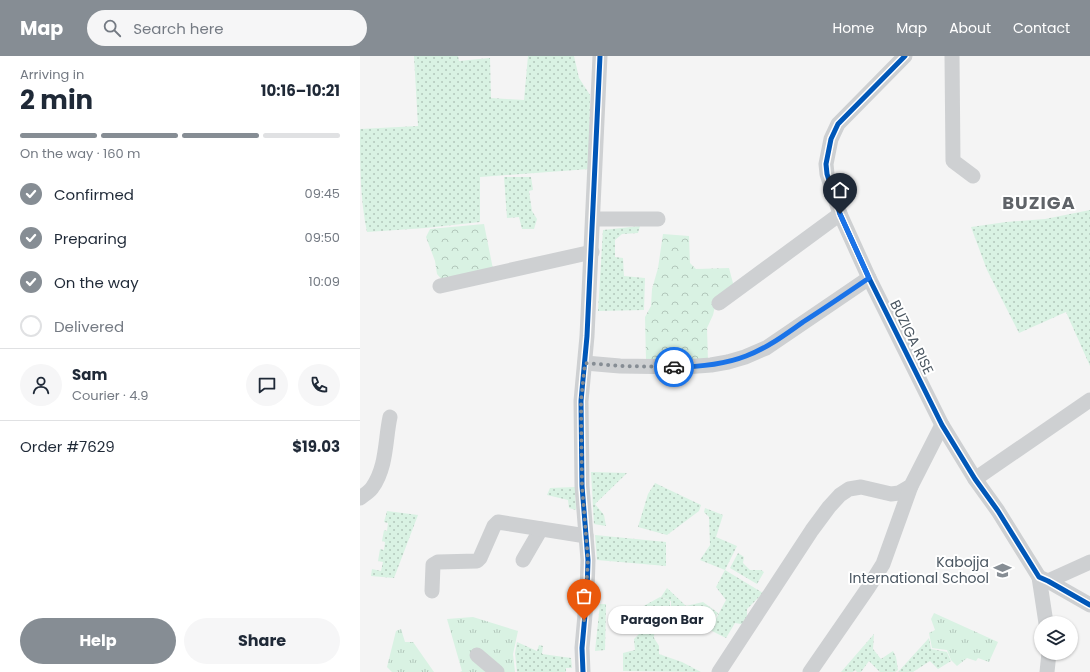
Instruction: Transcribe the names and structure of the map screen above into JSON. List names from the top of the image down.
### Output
{
  "streets": {
    "street": ["BUZIGA RISE"]
  },
  "districts": ["BUZIGA"],
  "places": {
    "school or university": ["Kabojja International School"],
    "other": ["Paragon Bar"]
  },
  "page": {
    "header": "Map",
    "search": "Search here",
    "nav": [
      "Home",
      "Map",
      "About",
      "Contact"
    ],
    "heading": ["2 min", "Arriving in", "10:16–10:21"],
    "panel": [
      "Sam",
      "Courier · 4.9",
      "Order #7629",
      "$19.03"
    ],
    "bar": "On the way · 160 m",
    "list": [
      ["Confirmed", "09:45"],
      ["Preparing", "09:50"],
      ["On the way", "10:09"],
      "Delivered"
    ],
    "bubble": "Paragon Bar",
    "buttons": ["Help", "Share"]
  }
}
